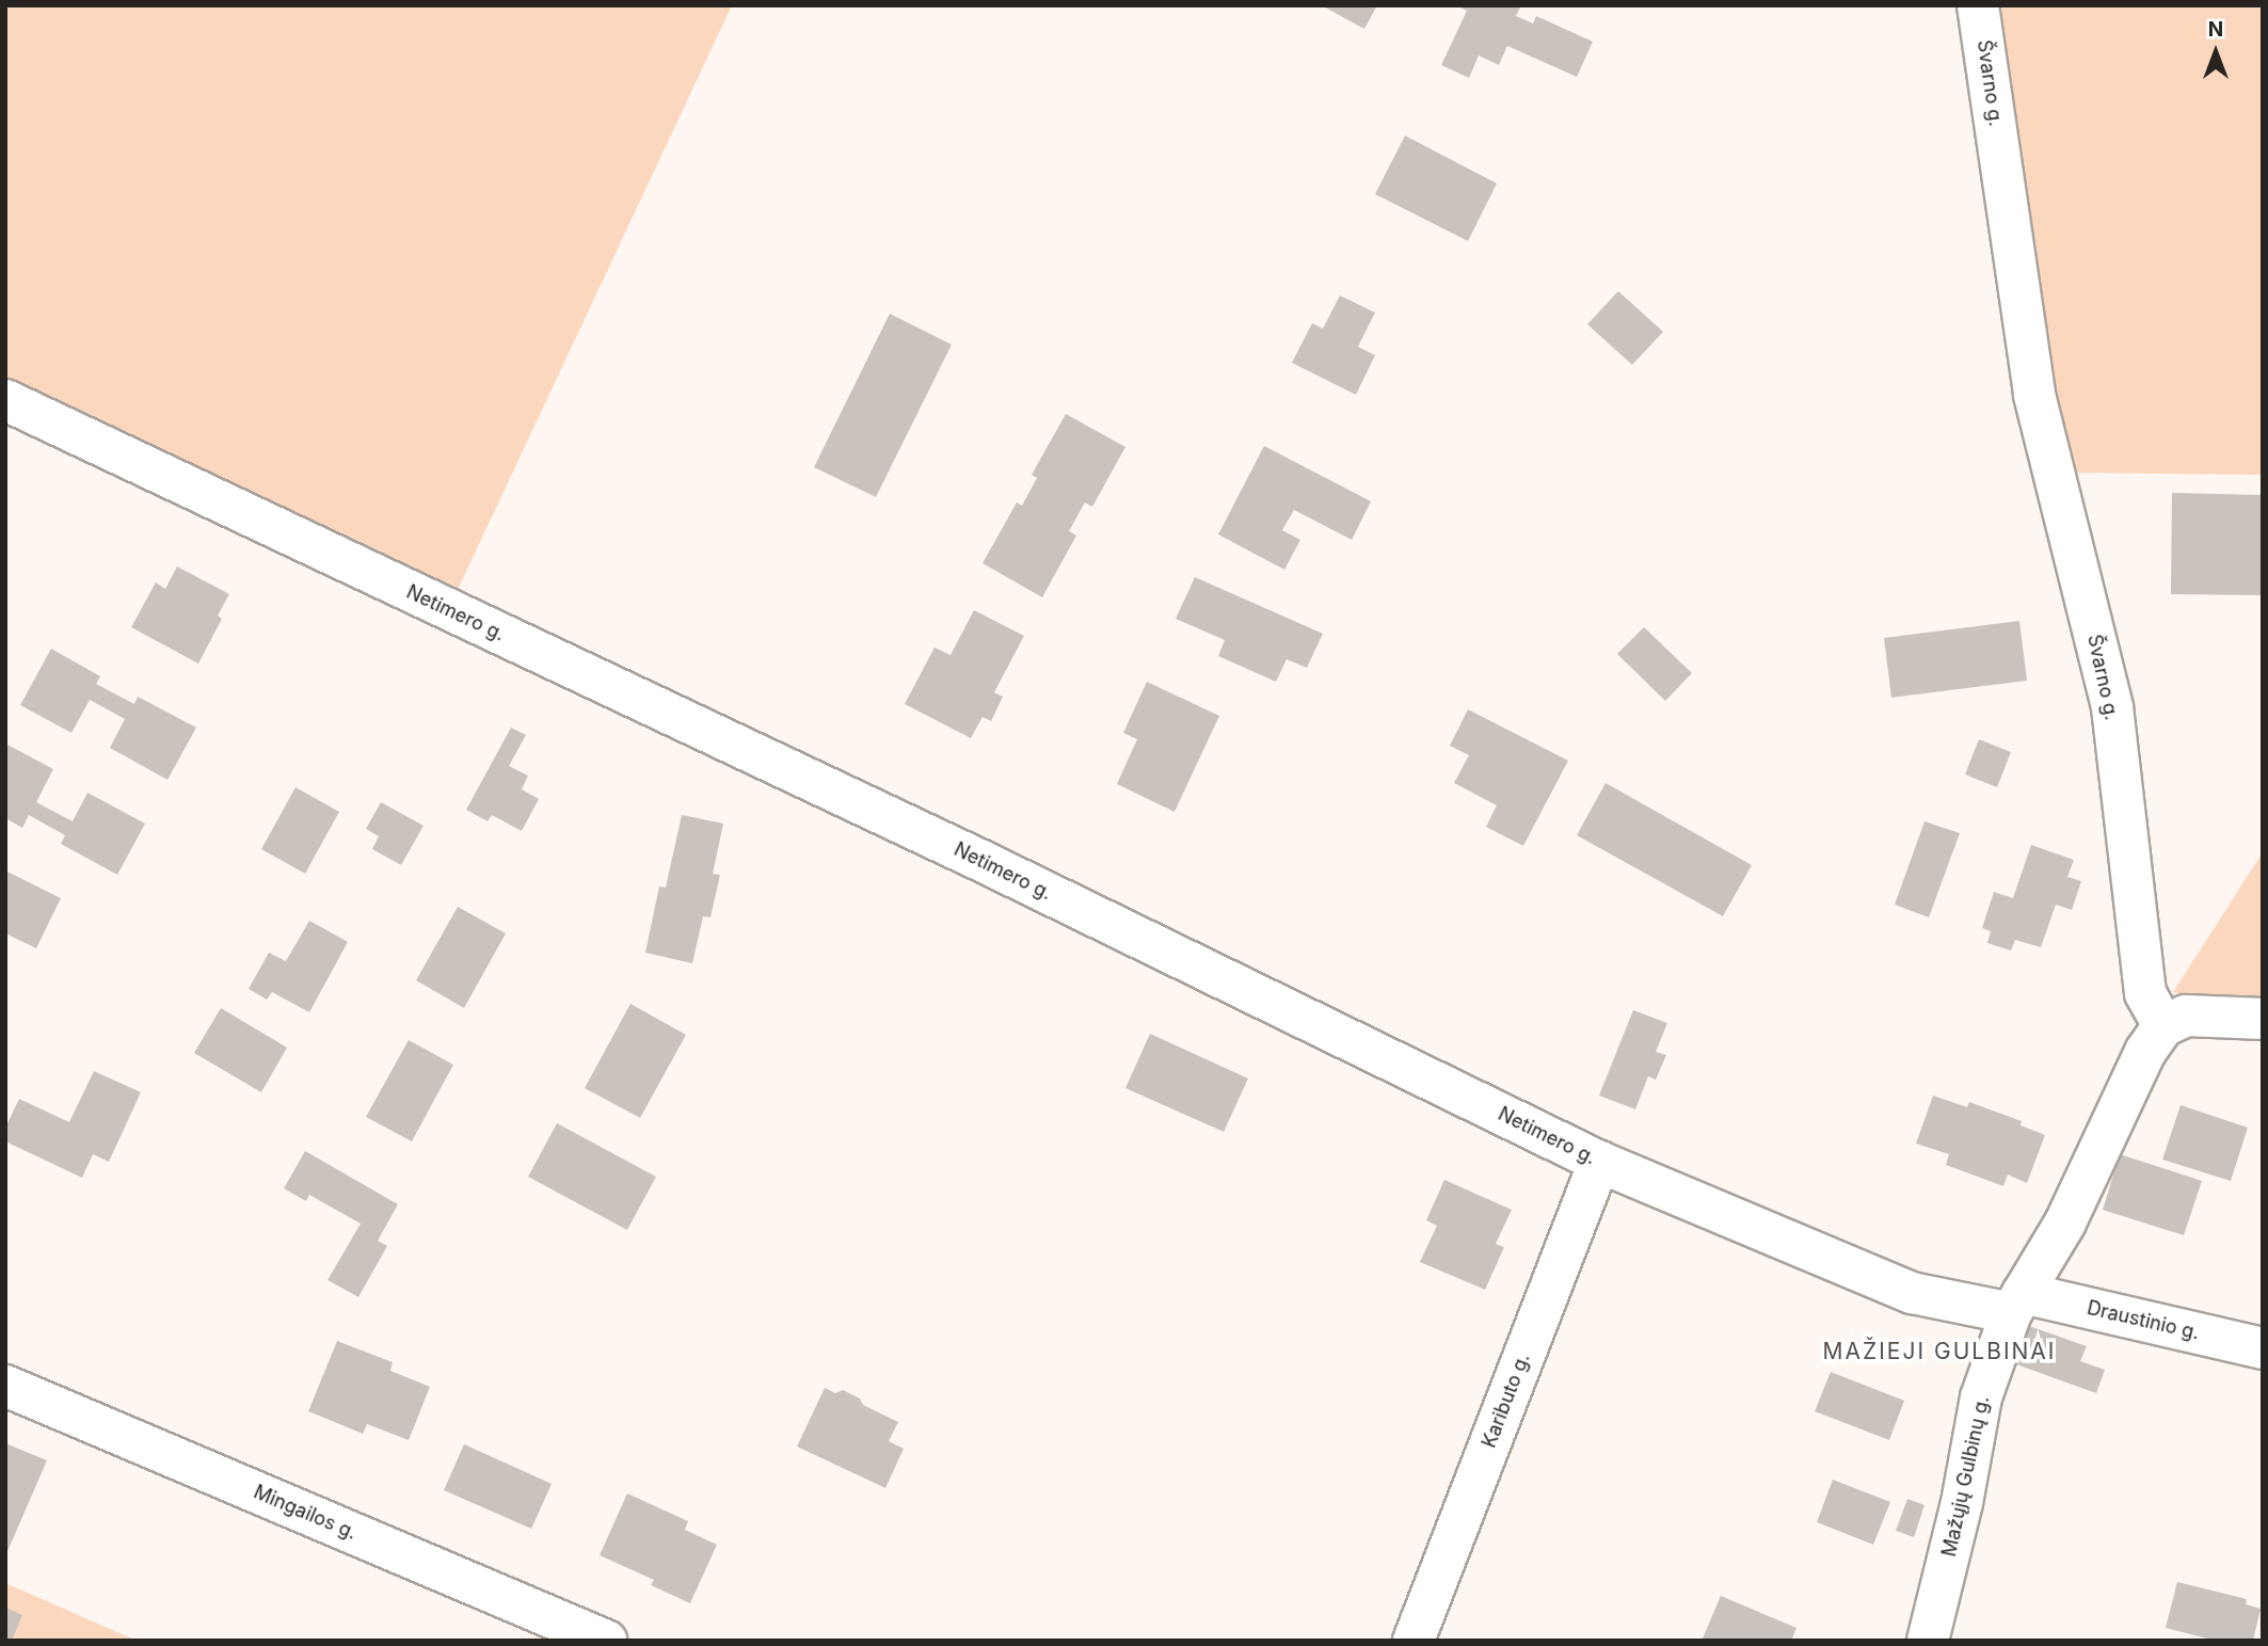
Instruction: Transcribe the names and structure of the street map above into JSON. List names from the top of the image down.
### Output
{
  "streets": {
    "street": [
      "Švarno g.",
      "Netimero g.",
      "Draustinio g.",
      "Kaributo g.",
      "Mažųjų Gulbinų g.",
      "Mingailos g."
    ]
  },
  "crossings": [
    ["Netimero g.", "Draustinio g."],
    ["Netimero g.", "Kaributo g."],
    ["Netimero g.", "Mažųjų Gulbinų g."],
    ["Draustinio g.", "Mažųjų Gulbinų g."]
  ],
  "districts": ["MAŽIEJI GULBINAI"],
  "north": "top"
}
